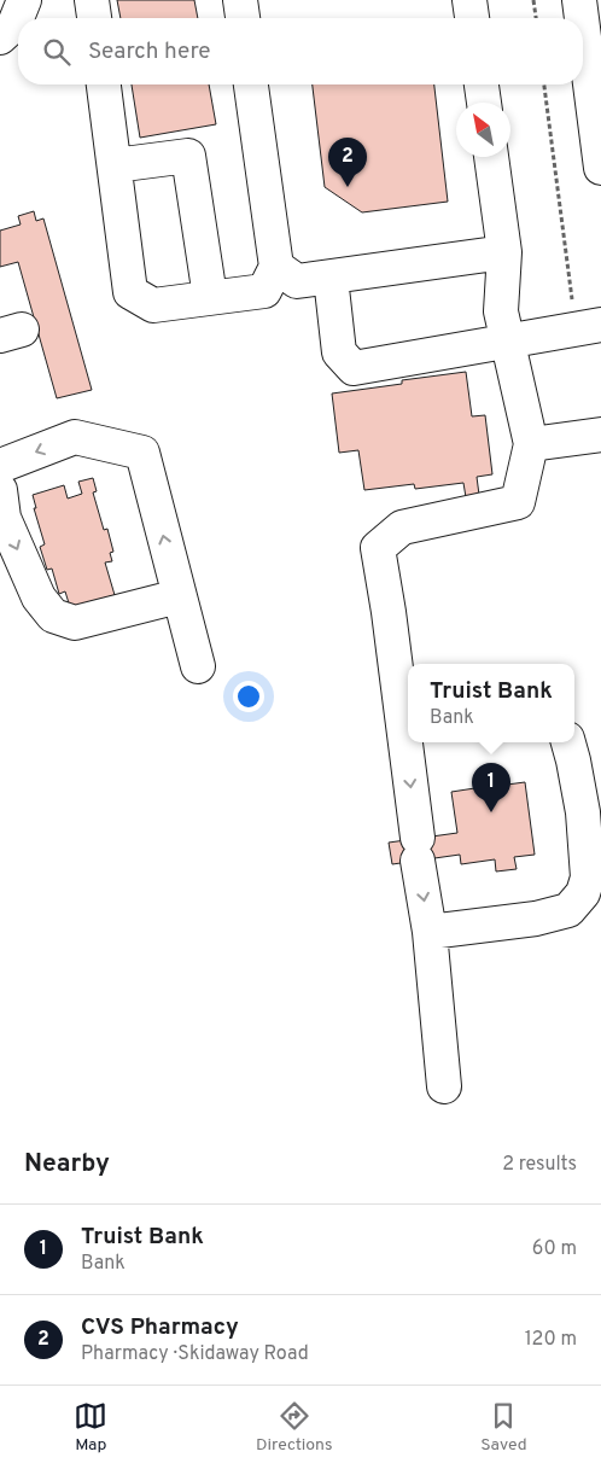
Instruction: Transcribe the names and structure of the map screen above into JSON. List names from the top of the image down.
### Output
{
  "north": "top left",
  "page": {
    "search": "Search here",
    "pins": ["2", "1"],
    "popup": ["Truist Bank", "Bank"],
    "heading": ["Nearby", "2 results"],
    "list": [
      {
        "mark": "1",
        "name": "Truist Bank",
        "note": "Bank",
        "value": "60 m"
      },
      {
        "mark": "2",
        "name": "CVS Pharmacy",
        "note": "Pharmacy · Skidaway Road",
        "value": "120 m"
      }
    ],
    "nav": ["Map", "Directions", "Saved"]
  }
}
